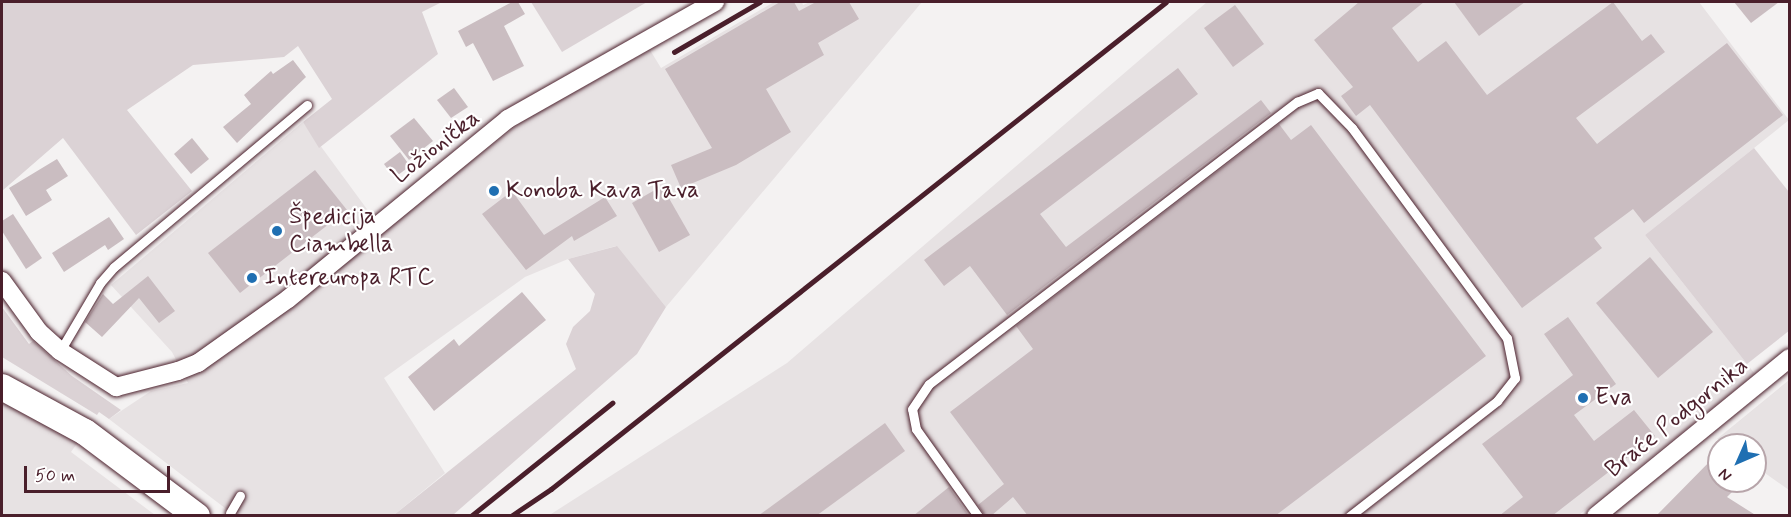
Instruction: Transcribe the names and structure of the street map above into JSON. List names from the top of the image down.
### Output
{
  "streets": {
    "street": ["Ložionička", "Braće Podgornika"]
  },
  "places": [
    "Konoba Kava Tava",
    "Špedicija Ciambella",
    "Intereuropa RTC",
    "Eva"
  ],
  "scale_bar": "50 m",
  "north": "bottom left"
}
